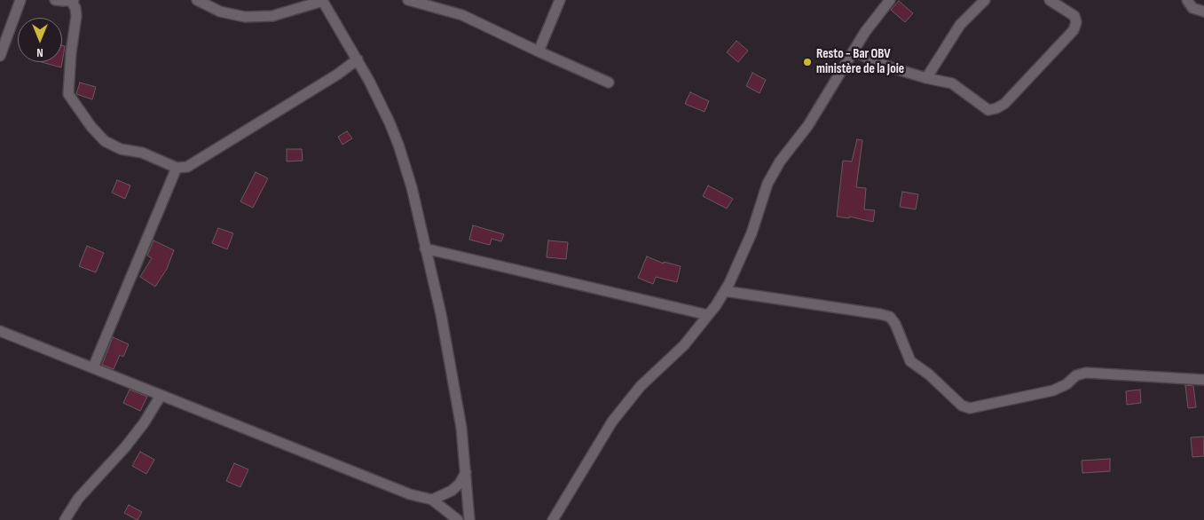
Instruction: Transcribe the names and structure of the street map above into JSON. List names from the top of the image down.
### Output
{
  "places": ["Resto - Bar OBV ministère de la Joie"],
  "north": "bottom"
}
